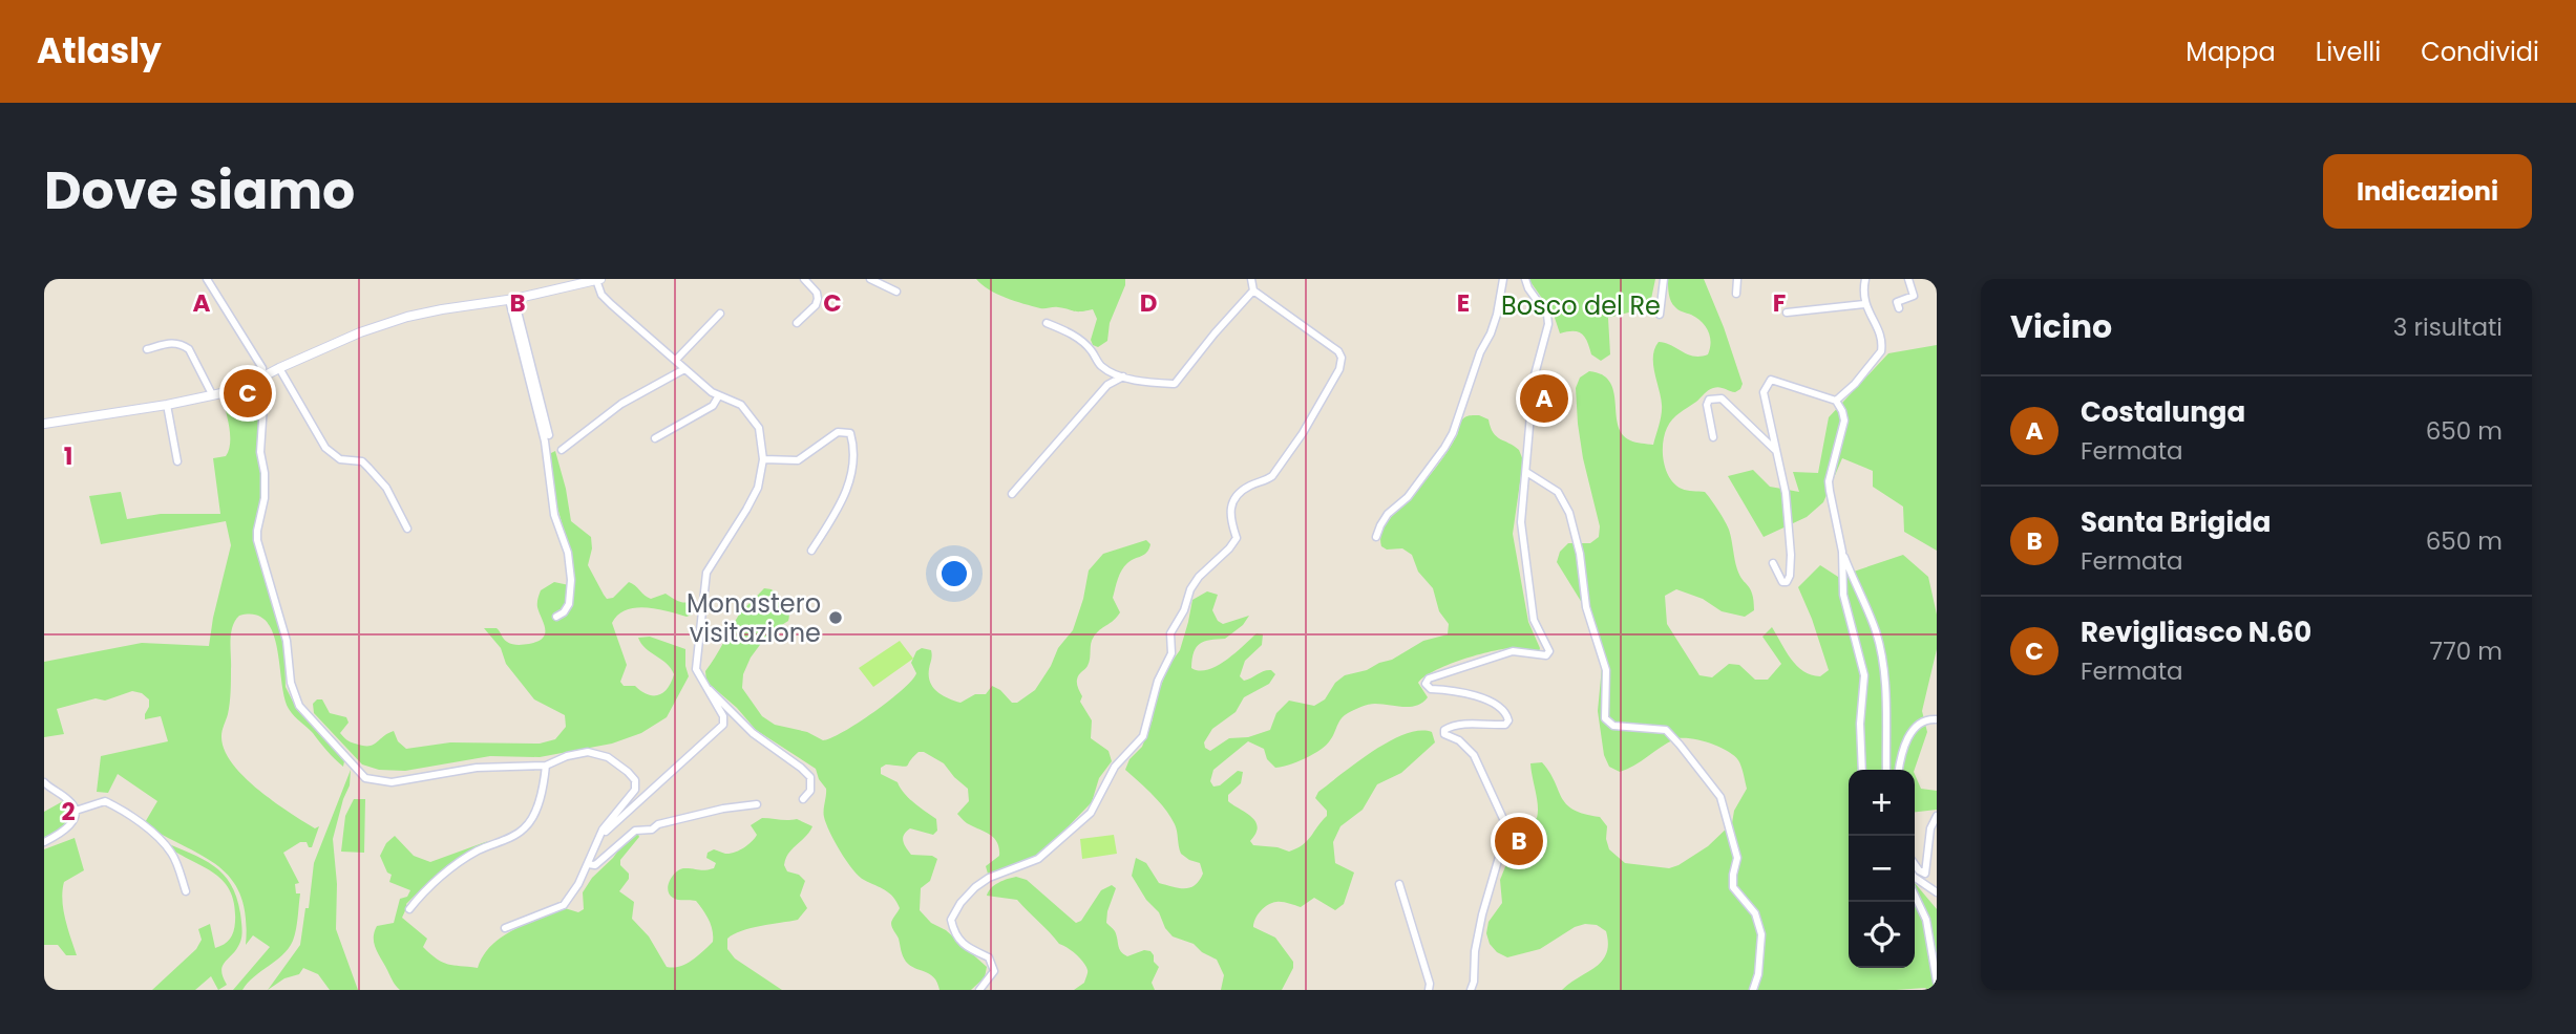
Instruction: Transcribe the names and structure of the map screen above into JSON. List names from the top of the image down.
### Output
{
  "parks": ["Bosco del Re"],
  "places": ["Monastero visitazione"],
  "page": {
    "header": "Atlasly",
    "nav": ["Mappa", "Livelli", "Condividi"],
    "title": "Dove siamo",
    "buttons": "Indicazioni",
    "heading": ["Vicino", "3 risultati"],
    "pins": ["C", "A", "B"],
    "list": [
      {
        "mark": "A",
        "name": "Costalunga",
        "note": "Fermata",
        "value": "650 m"
      },
      {
        "mark": "B",
        "name": "Santa Brigida",
        "note": "Fermata",
        "value": "650 m"
      },
      {
        "mark": "C",
        "name": "Revigliasco N.60",
        "note": "Fermata",
        "value": "770 m"
      }
    ],
    "map_buttons": ["+", "−"]
  },
  "grid": {
    "columns": [
      "A",
      "B",
      "C",
      "D",
      "E",
      "F"
    ],
    "rows": ["1", "2"]
  }
}
